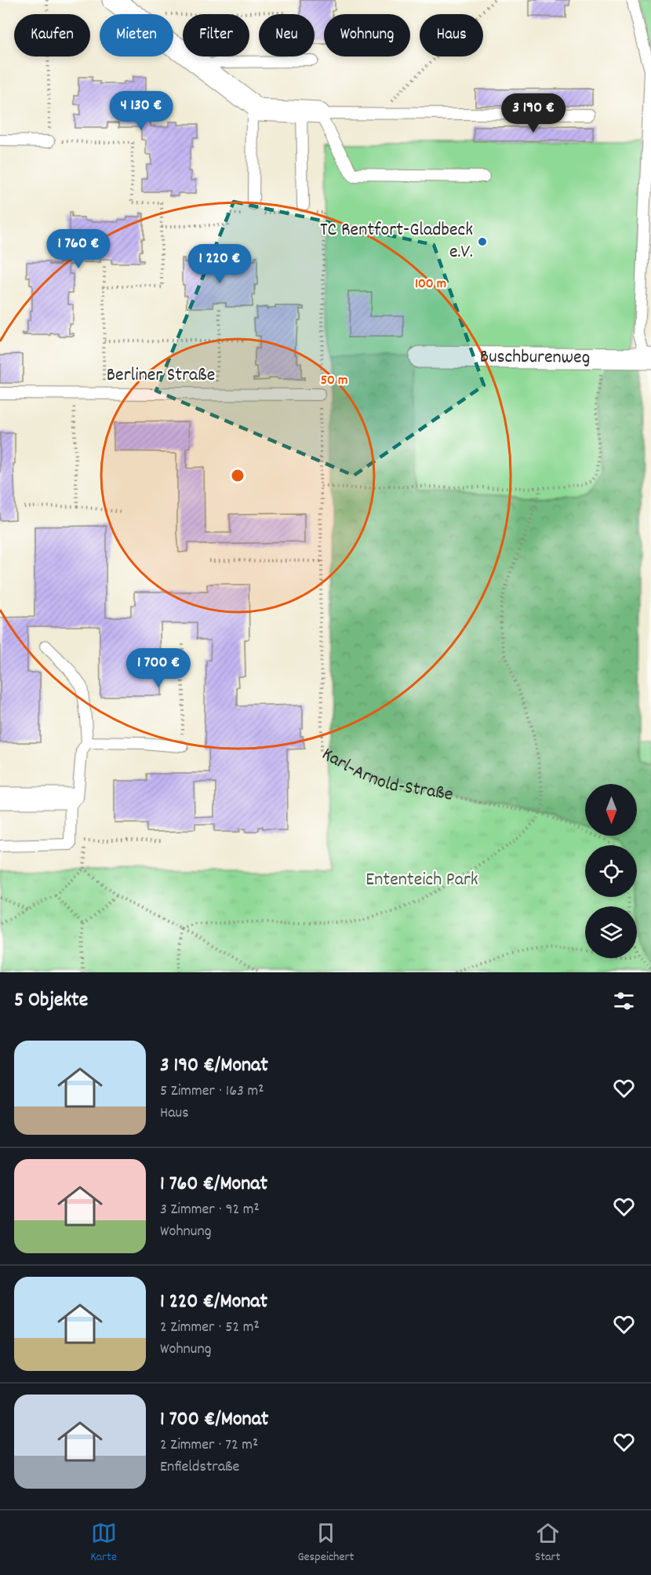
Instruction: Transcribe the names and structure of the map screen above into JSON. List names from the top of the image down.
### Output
{
  "streets": {
    "street": ["Buschburenweg"],
    "lane": ["Berliner Straße"],
    "path": ["Karl-Arnold-Straße"]
  },
  "crossings": [
    ["Berliner Straße", "Karl-Arnold-Straße"]
  ],
  "parks": ["Ententeich Park"],
  "places": ["TC Rentfort-Gladbeck e.V."],
  "north": "bottom",
  "page": {
    "chip": [
      "Kaufen",
      "Mieten",
      "Filter",
      "Neu",
      "Wohnung",
      "Haus"
    ],
    "price": [
      "4 130 €",
      "3 190 €",
      "1 760 €",
      "1 220 €",
      "1 700 €"
    ],
    "heading": "5 Objekte",
    "list": [
      {
        "name": "3 190 €/Monat",
        "note": "5 Zimmer · 163 m² · Haus"
      },
      {
        "name": "1 760 €/Monat",
        "note": "3 Zimmer · 92 m² · Wohnung"
      },
      {
        "name": "1 220 €/Monat",
        "note": "2 Zimmer · 52 m² · Wohnung"
      },
      {
        "name": "1 700 €/Monat",
        "note": "2 Zimmer · 72 m² · Enfieldstraße"
      }
    ],
    "tabs": ["Karte", "Gespeichert", "Start"]
  },
  "rings": ["100 m", "50 m"]
}
